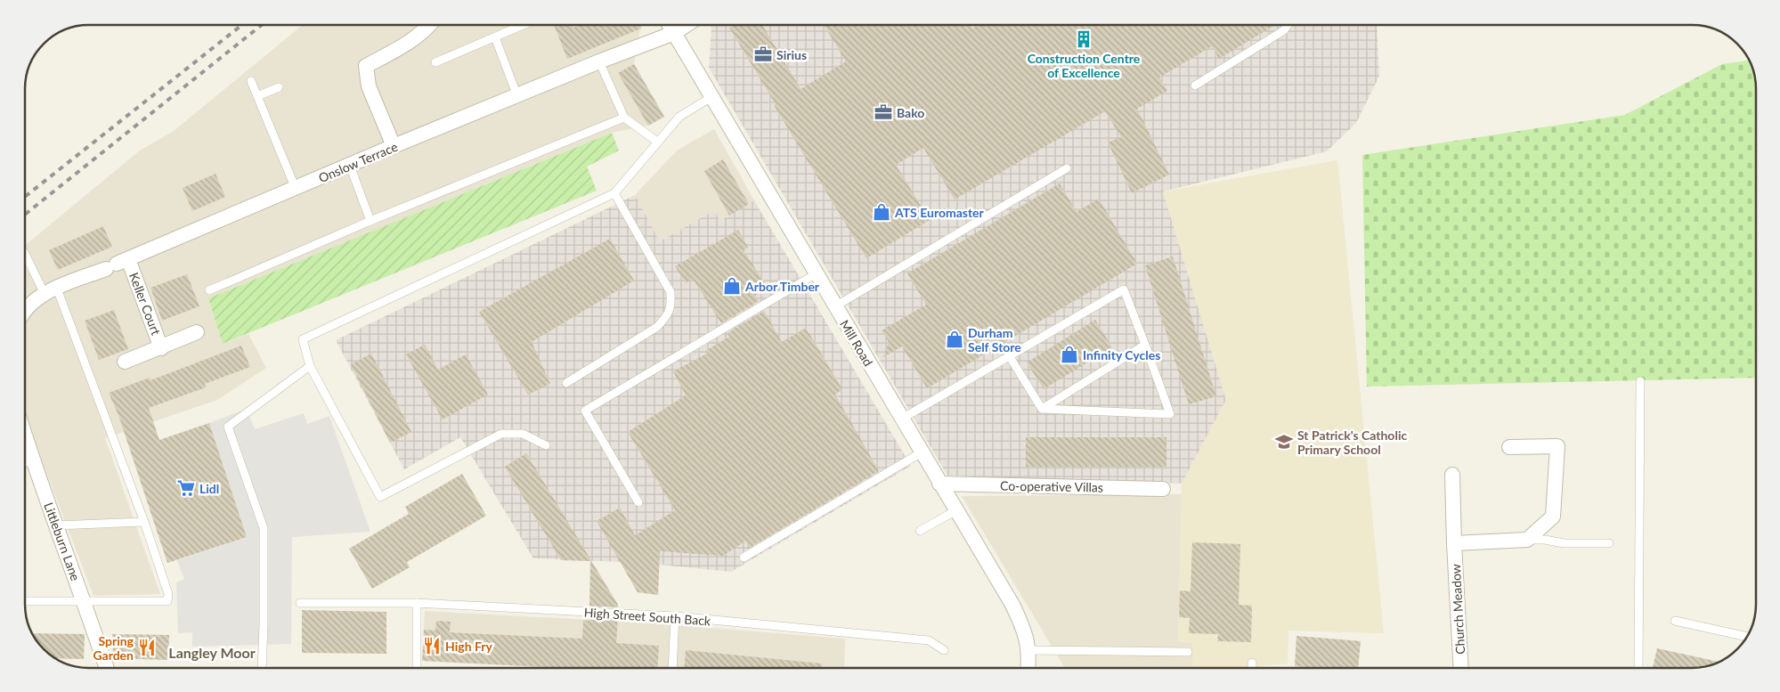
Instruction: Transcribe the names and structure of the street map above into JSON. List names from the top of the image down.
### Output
{
  "streets": {
    "street": [
      "Onslow Terrace",
      "Keller Court",
      "Mill Road",
      "Co-operative Villas",
      "Littleburn Lane",
      "Church Meadow"
    ],
    "lane": ["High Street South Back"]
  },
  "crossings": [
    ["Onslow Terrace", "Keller Court"],
    ["Mill Road", "Co-operative Villas"]
  ],
  "districts": ["Langley Moor"],
  "places": {
    "building": ["Construction Centre of Excellence"],
    "office": ["Sirius", "Bako"],
    "shop": [
      "ATS Euromaster",
      "Arbor Timber",
      "Durham Self Store",
      "Infinity Cycles"
    ],
    "school or university": ["St Patrick's Catholic Primary School"],
    "supermarket": ["Lidl"],
    "restaurant": ["High Fry", "Spring Garden"]
  }
}
